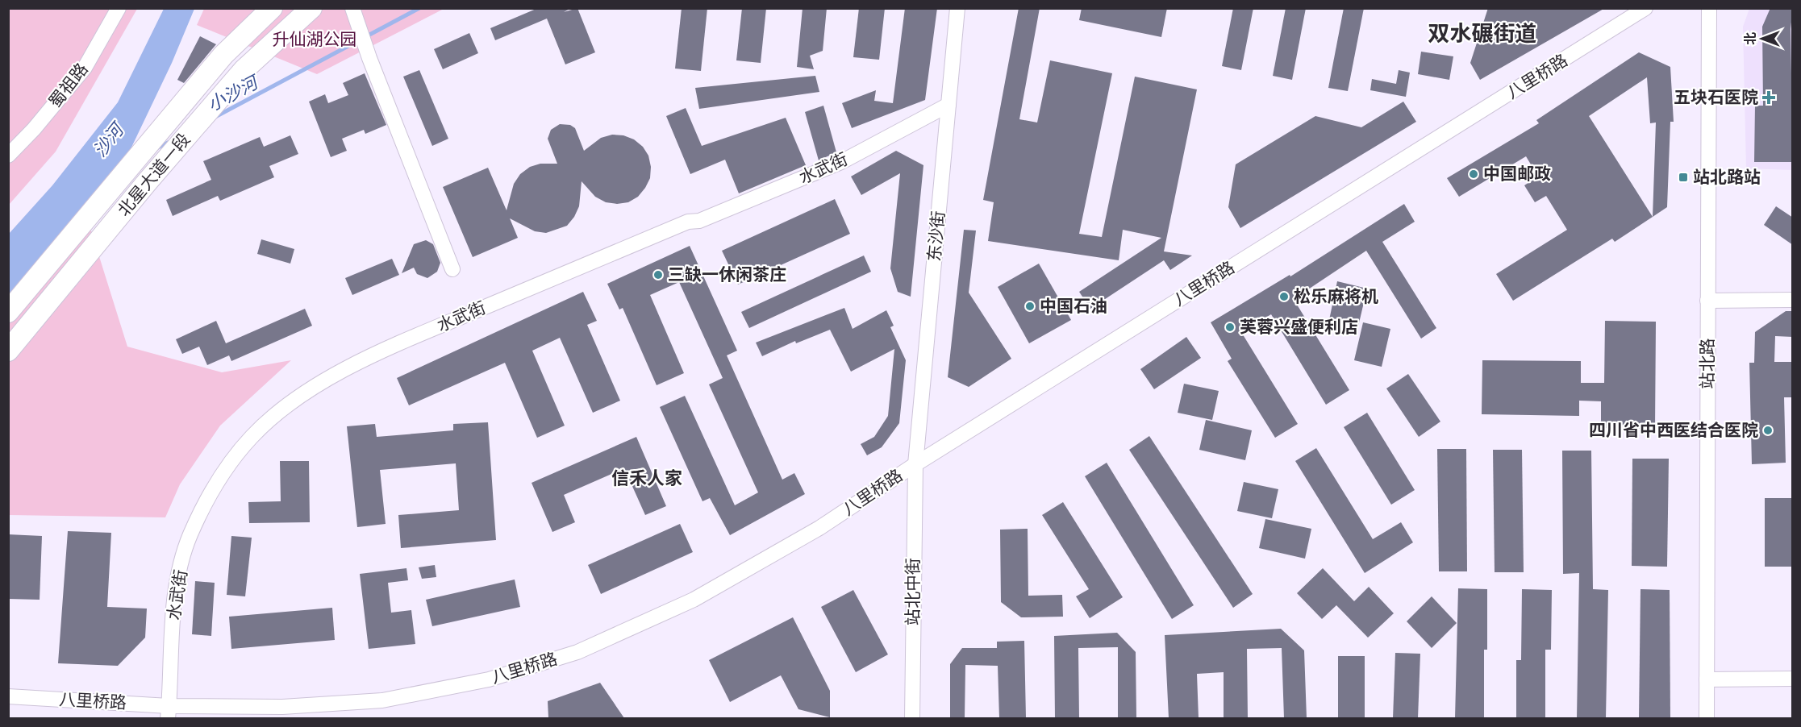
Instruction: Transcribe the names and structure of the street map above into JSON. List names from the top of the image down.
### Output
{
  "streets": {
    "highway": ["北星大道一段"],
    "street": [
      "八里桥路",
      "蜀祖路",
      "水武街",
      "东沙街",
      "站北路",
      "站北中街"
    ]
  },
  "crossings": [
    ["八里桥路", "水武街"],
    ["八里桥路", "东沙街"],
    ["八里桥路", "站北中街"],
    ["水武街", "东沙街"],
    ["东沙街", "站北中街"]
  ],
  "districts": ["双水碾街道", "信禾人家"],
  "water": ["小沙河", "沙河"],
  "parks": ["升仙湖公园"],
  "places": {
    "health": ["五块石医院"],
    "other": [
      "中国邮政",
      "三缺一休闲茶庄",
      "松乐麻将机",
      "中国石油",
      "芙蓉兴盛便利店",
      "四川省中西医结合医院"
    ],
    "transit": ["站北路站"]
  },
  "north": "left"
}
